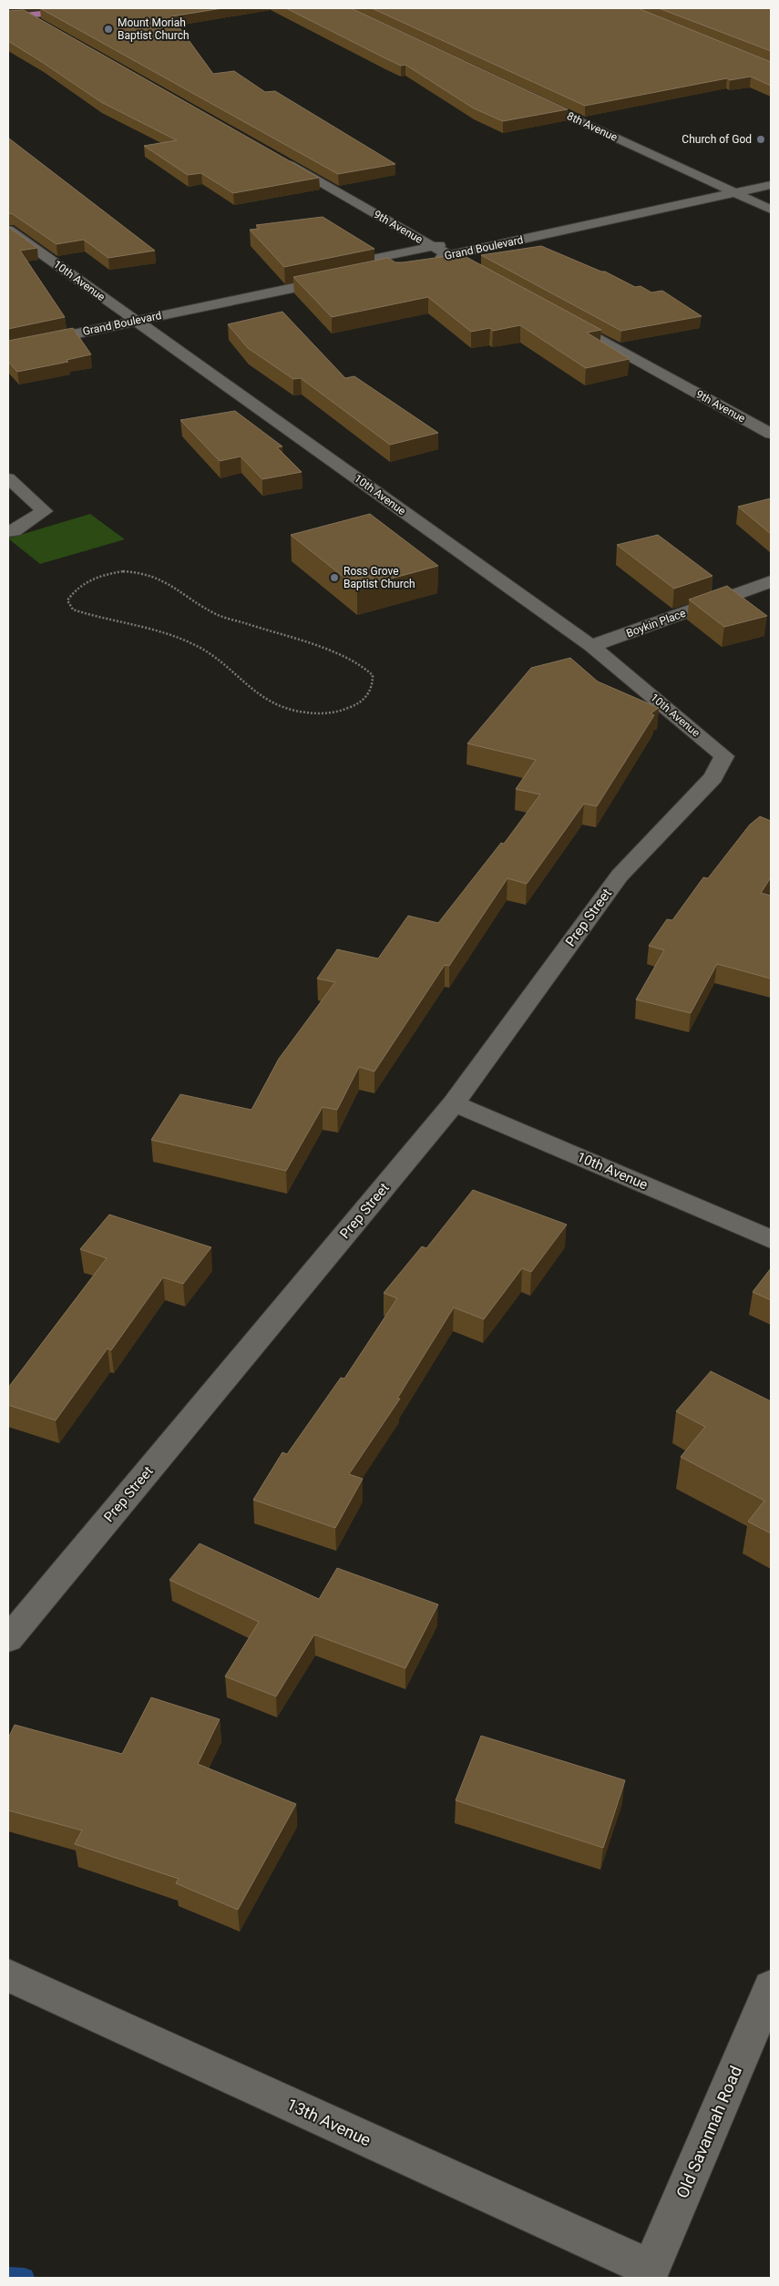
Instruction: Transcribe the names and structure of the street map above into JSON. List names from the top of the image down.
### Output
{
  "streets": {
    "street": [
      "8th Avenue",
      "9th Avenue",
      "Grand Boulevard",
      "10th Avenue",
      "Boykin Place",
      "Prep Street",
      "13th Avenue",
      "Old Savannah Road"
    ]
  },
  "crossings": [
    ["8th Avenue", "Grand Boulevard"],
    ["9th Avenue", "Grand Boulevard"],
    ["Grand Boulevard", "10th Avenue"],
    ["10th Avenue", "Boykin Place"],
    ["10th Avenue", "Prep Street"],
    ["13th Avenue", "Old Savannah Road"]
  ],
  "places": ["Mount Moriah Baptist Church", "Church of God", "Ross Grove Baptist Church"]
}
